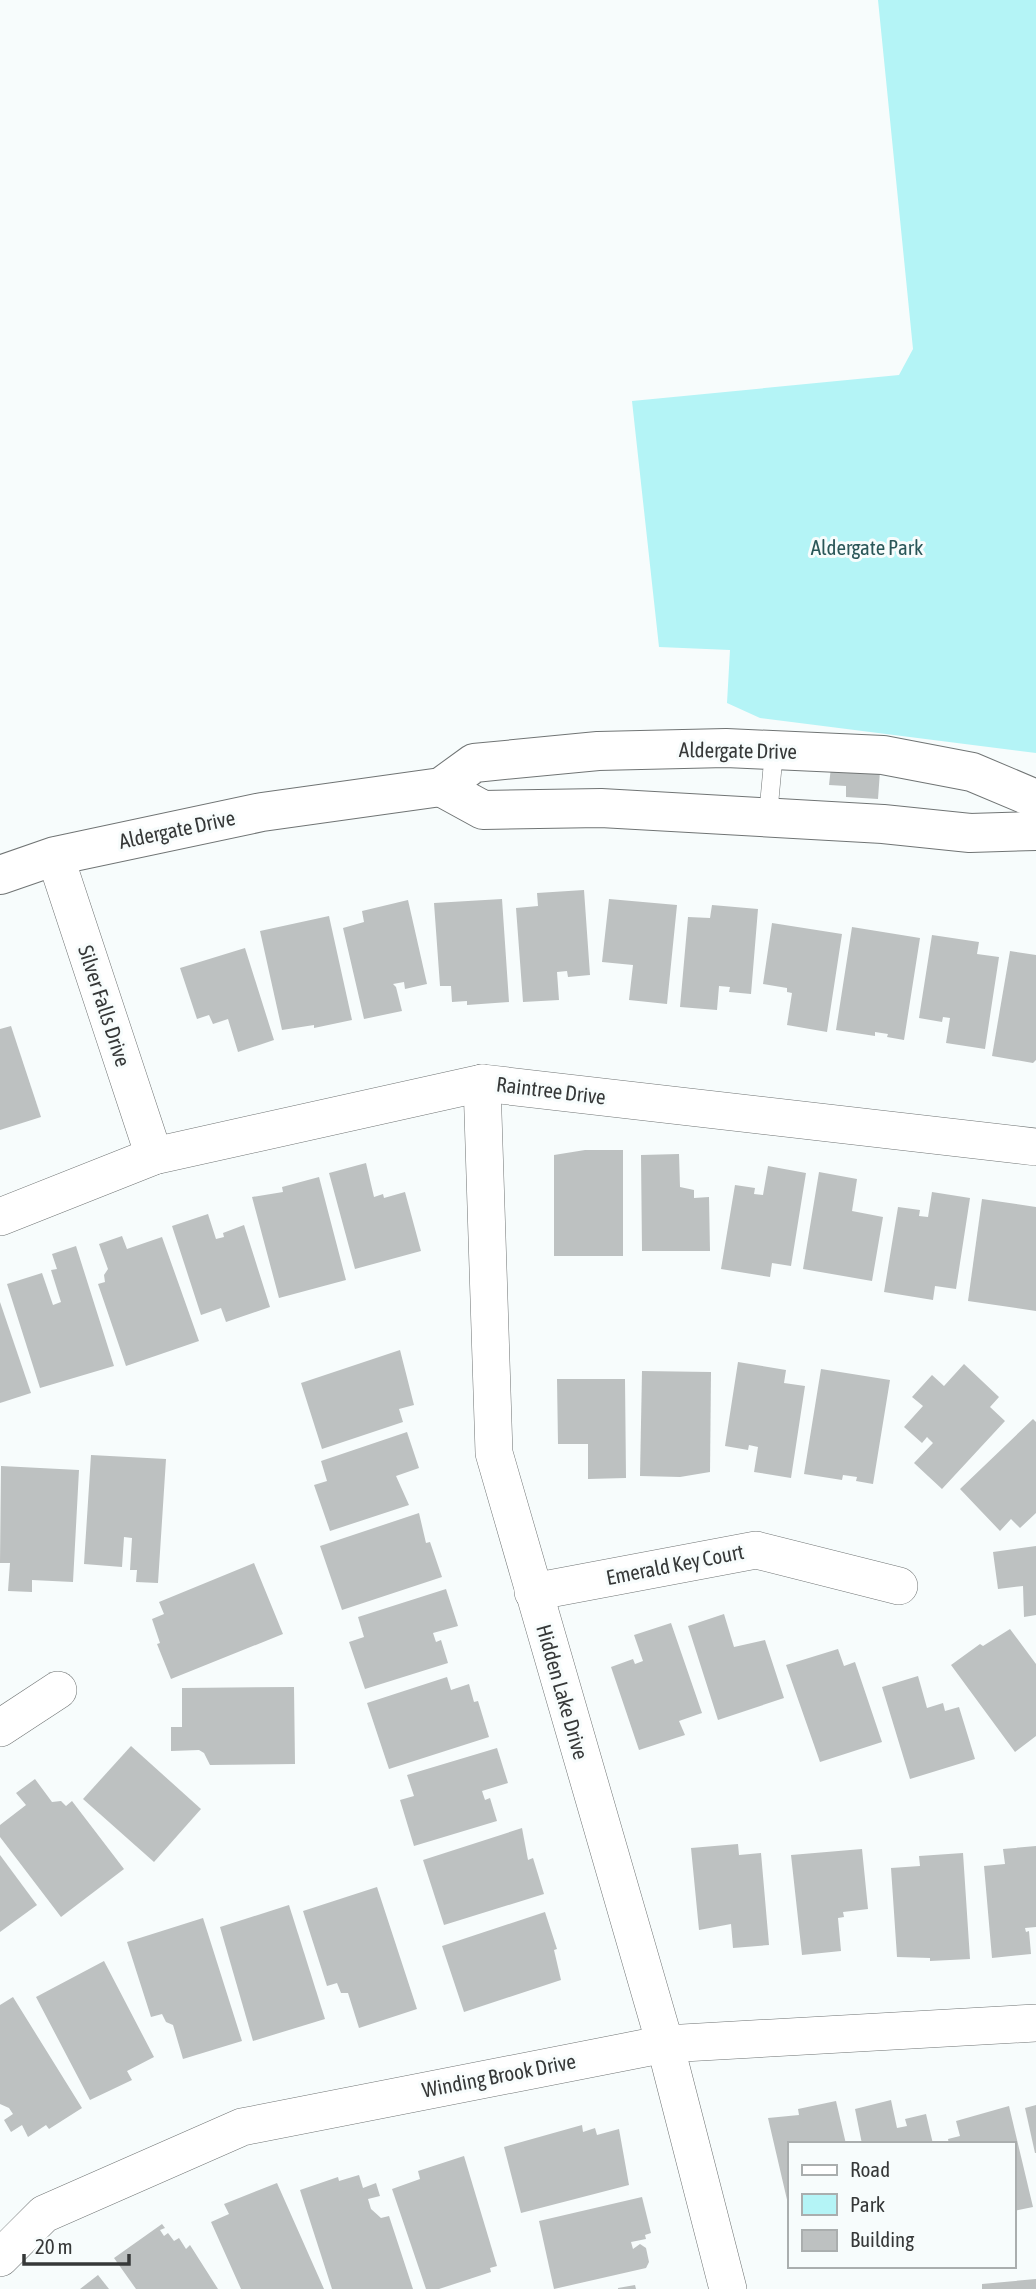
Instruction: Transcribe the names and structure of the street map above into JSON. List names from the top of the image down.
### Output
{
  "streets": {
    "street": [
      "Aldergate Drive",
      "Silver Falls Drive",
      "Raintree Drive",
      "Emerald Key Court",
      "Hidden Lake Drive",
      "Winding Brook Drive"
    ]
  },
  "crossings": [
    ["Aldergate Drive", "Silver Falls Drive"],
    ["Silver Falls Drive", "Raintree Drive"],
    ["Raintree Drive", "Hidden Lake Drive"],
    ["Emerald Key Court", "Hidden Lake Drive"],
    ["Hidden Lake Drive", "Winding Brook Drive"]
  ],
  "parks": ["Aldergate Park"],
  "legend": ["Road", "Park", "Building"],
  "scale_bar": "20 m"
}
